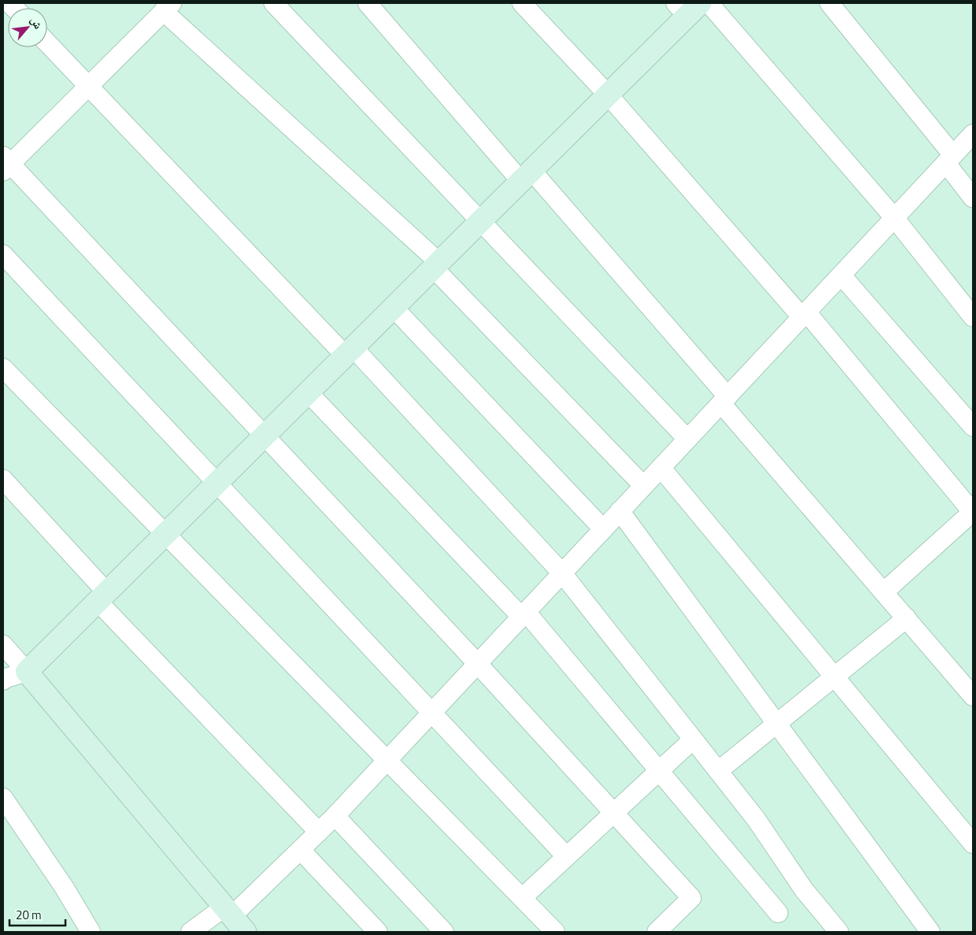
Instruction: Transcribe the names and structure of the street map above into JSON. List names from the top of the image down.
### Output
{
  "scale_bar": "20 m",
  "north": "top right"
}
